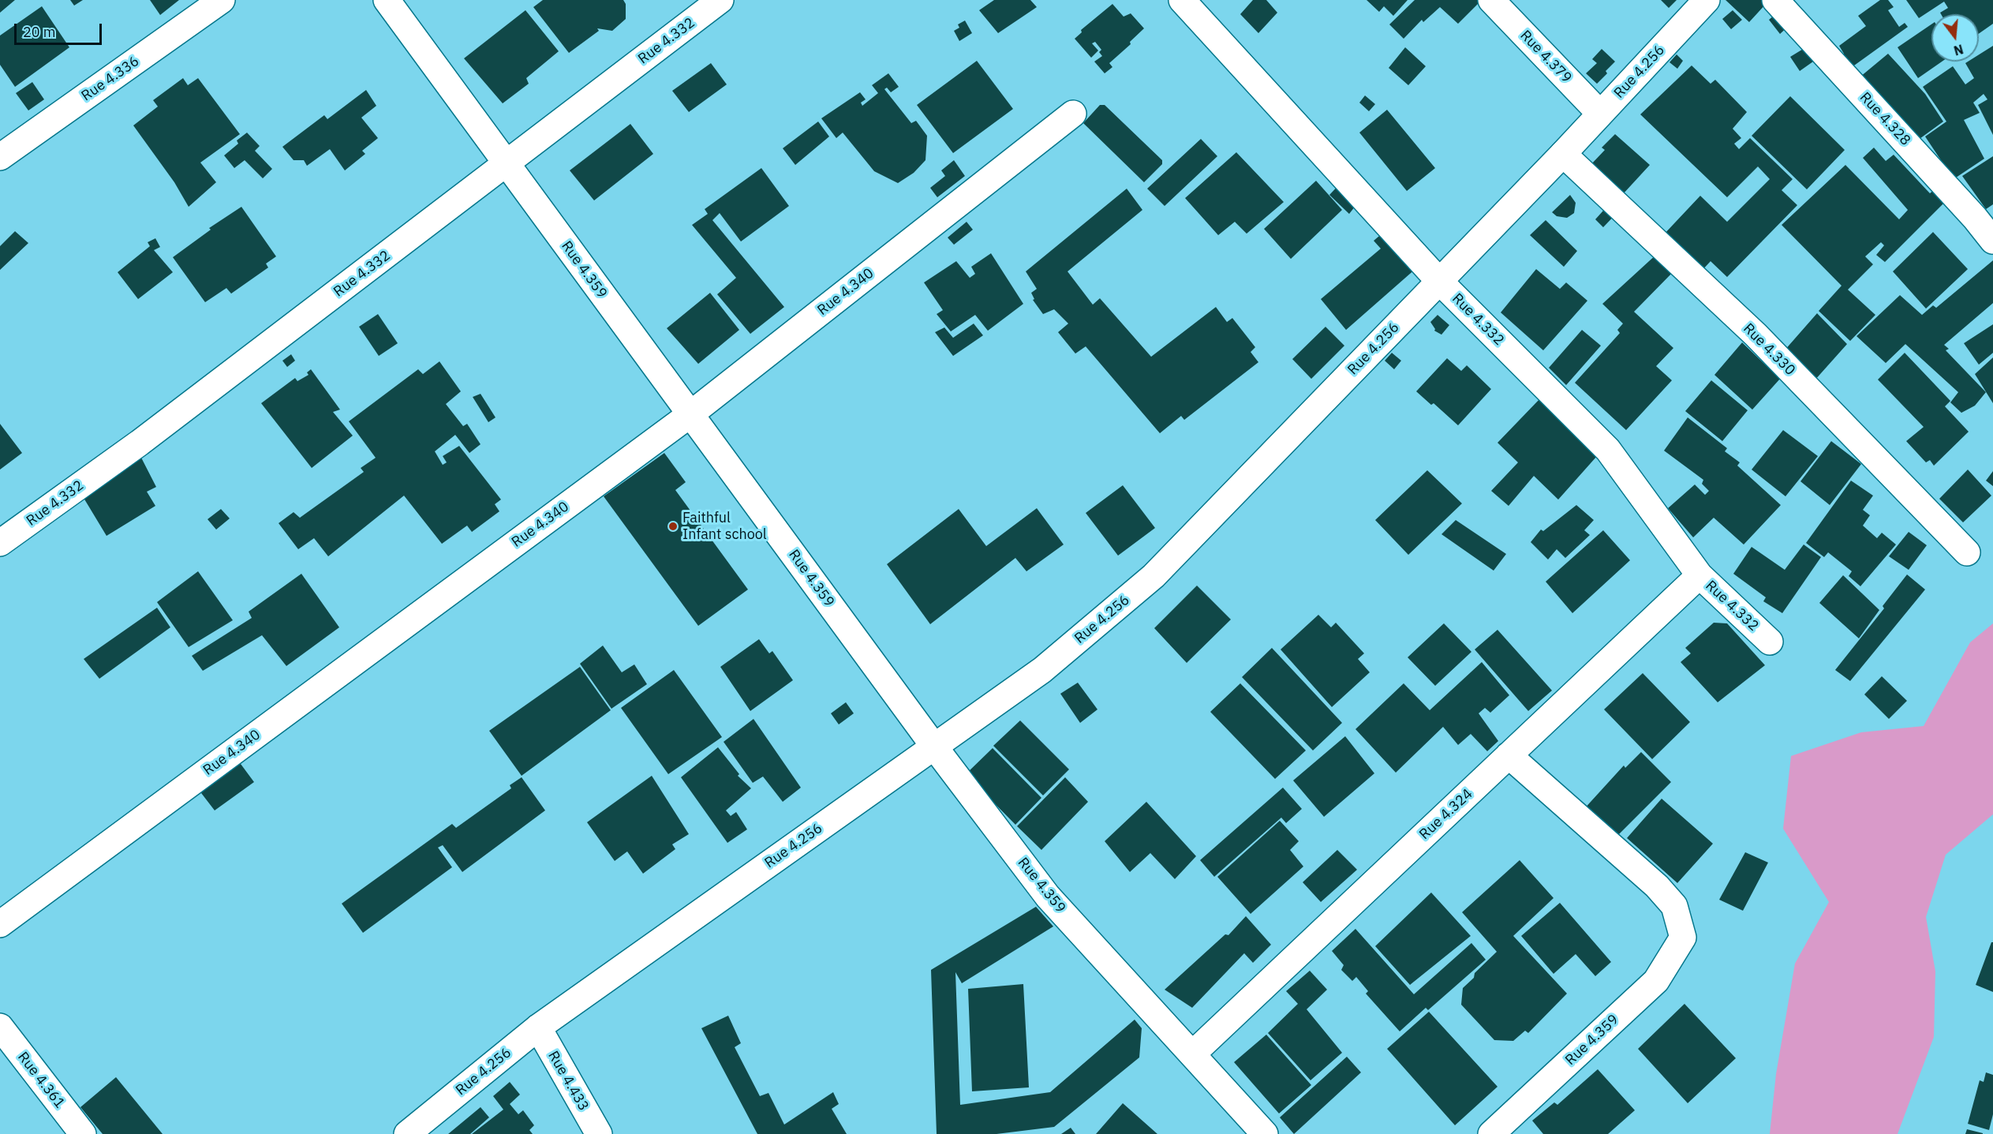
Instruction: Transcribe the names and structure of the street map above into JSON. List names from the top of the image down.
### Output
{
  "streets": {
    "street": [
      "Rue 4.332",
      "Rue 4.379",
      "Rue 4.256",
      "Rue 4.336",
      "Rue 4.328",
      "Rue 4.359",
      "Rue 4.340",
      "Rue 4.330",
      "Rue 4.324",
      "Rue 4.361",
      "Rue 4.433"
    ]
  },
  "crossings": [
    ["Rue 4.332", "Rue 4.256"],
    ["Rue 4.332", "Rue 4.359"],
    ["Rue 4.332", "Rue 4.324"],
    ["Rue 4.379", "Rue 4.256"],
    ["Rue 4.256", "Rue 4.359"],
    ["Rue 4.256", "Rue 4.330"],
    ["Rue 4.256", "Rue 4.433"],
    ["Rue 4.359", "Rue 4.340"],
    ["Rue 4.359", "Rue 4.324"]
  ],
  "places": ["Faithful Infant school"],
  "scale_bar": "20 m",
  "north": "bottom"
}
